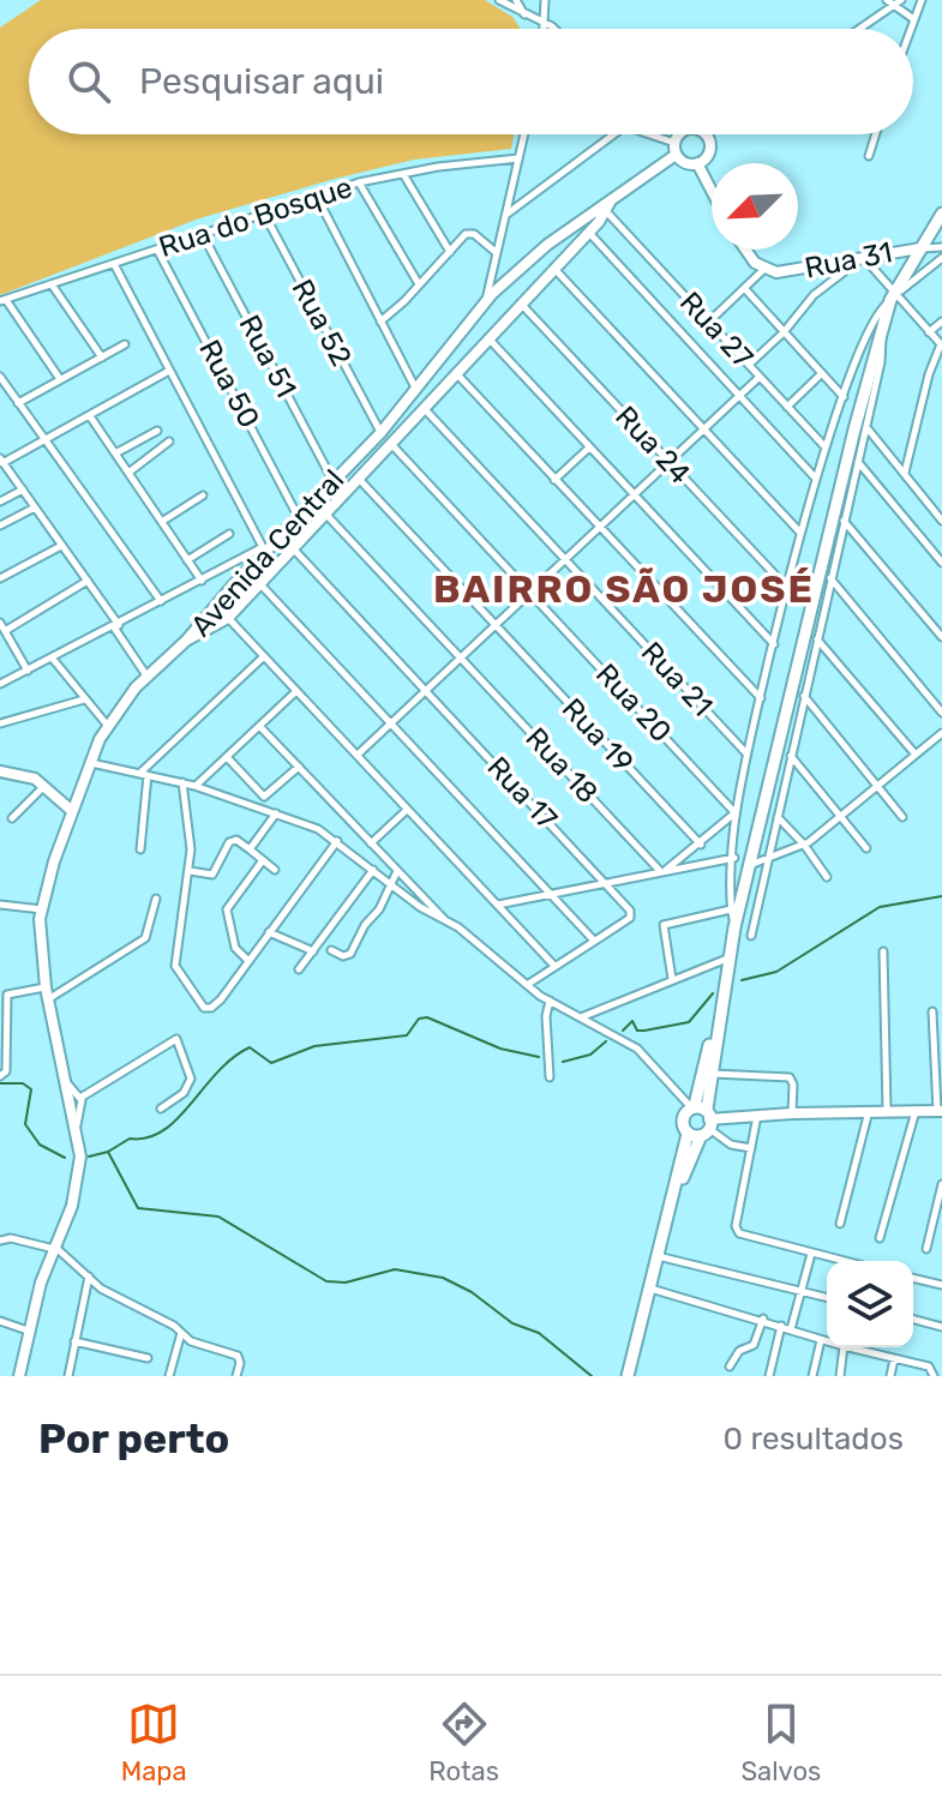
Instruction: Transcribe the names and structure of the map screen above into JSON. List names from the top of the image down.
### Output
{
  "streets": {
    "street": [
      "Rua do Bosque",
      "Rua 31",
      "Rua 52",
      "Rua 27",
      "Rua 51",
      "Rua 50",
      "Rua 24",
      "Avenida Central",
      "Rua 21",
      "Rua 20",
      "Rua 19",
      "Rua 18",
      "Rua 17"
    ]
  },
  "crossings": [
    ["Rua do Bosque", "Rua 52"],
    ["Rua do Bosque", "Rua 51"],
    ["Rua do Bosque", "Rua 50"],
    ["Rua 52", "Avenida Central"],
    ["Rua 27", "Avenida Central"],
    ["Rua 51", "Avenida Central"],
    ["Rua 50", "Avenida Central"],
    ["Rua 24", "Avenida Central"],
    ["Avenida Central", "Rua 21"],
    ["Avenida Central", "Rua 20"],
    ["Avenida Central", "Rua 19"],
    ["Avenida Central", "Rua 18"],
    ["Avenida Central", "Rua 17"]
  ],
  "districts": ["BAIRRO SÃO JOSÉ"],
  "north": "bottom left",
  "page": {
    "search": "Pesquisar aqui",
    "heading": ["Por perto", "0 resultados"],
    "nav": ["Mapa", "Rotas", "Salvos"]
  }
}
